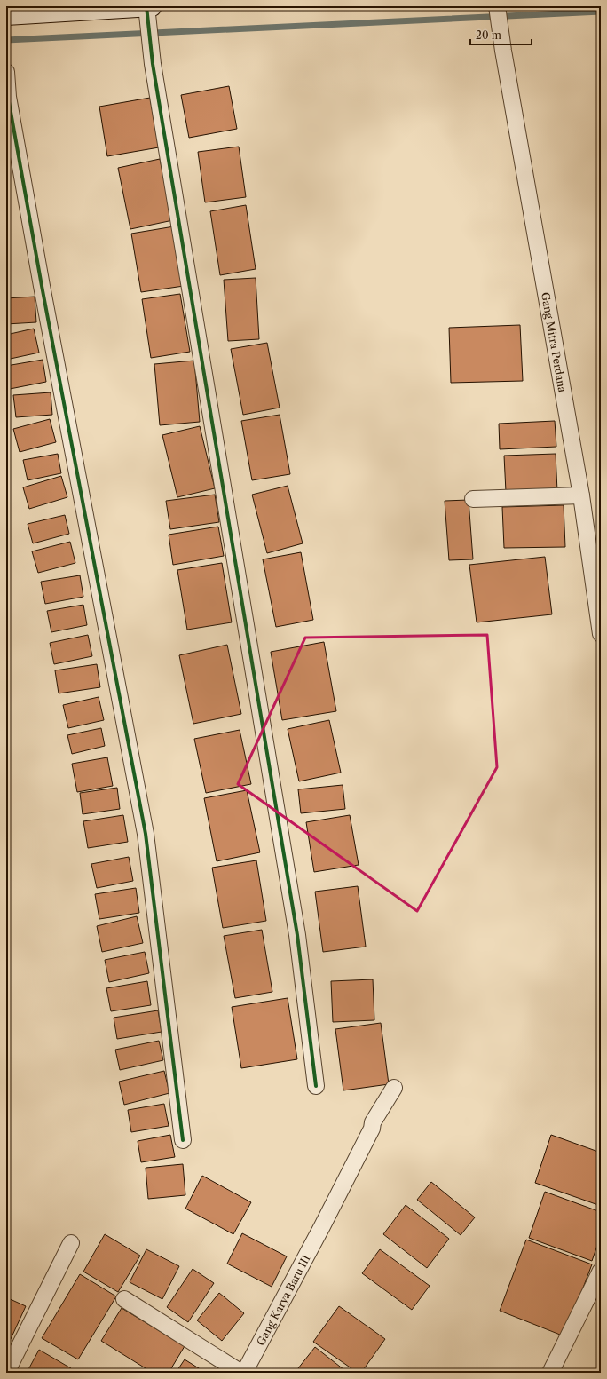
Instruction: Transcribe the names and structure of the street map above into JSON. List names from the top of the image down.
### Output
{
  "streets": {
    "street": ["Gang Mitra Perdana", "Gang Karya Baru III"]
  },
  "scale_bar": "20 m"
}
